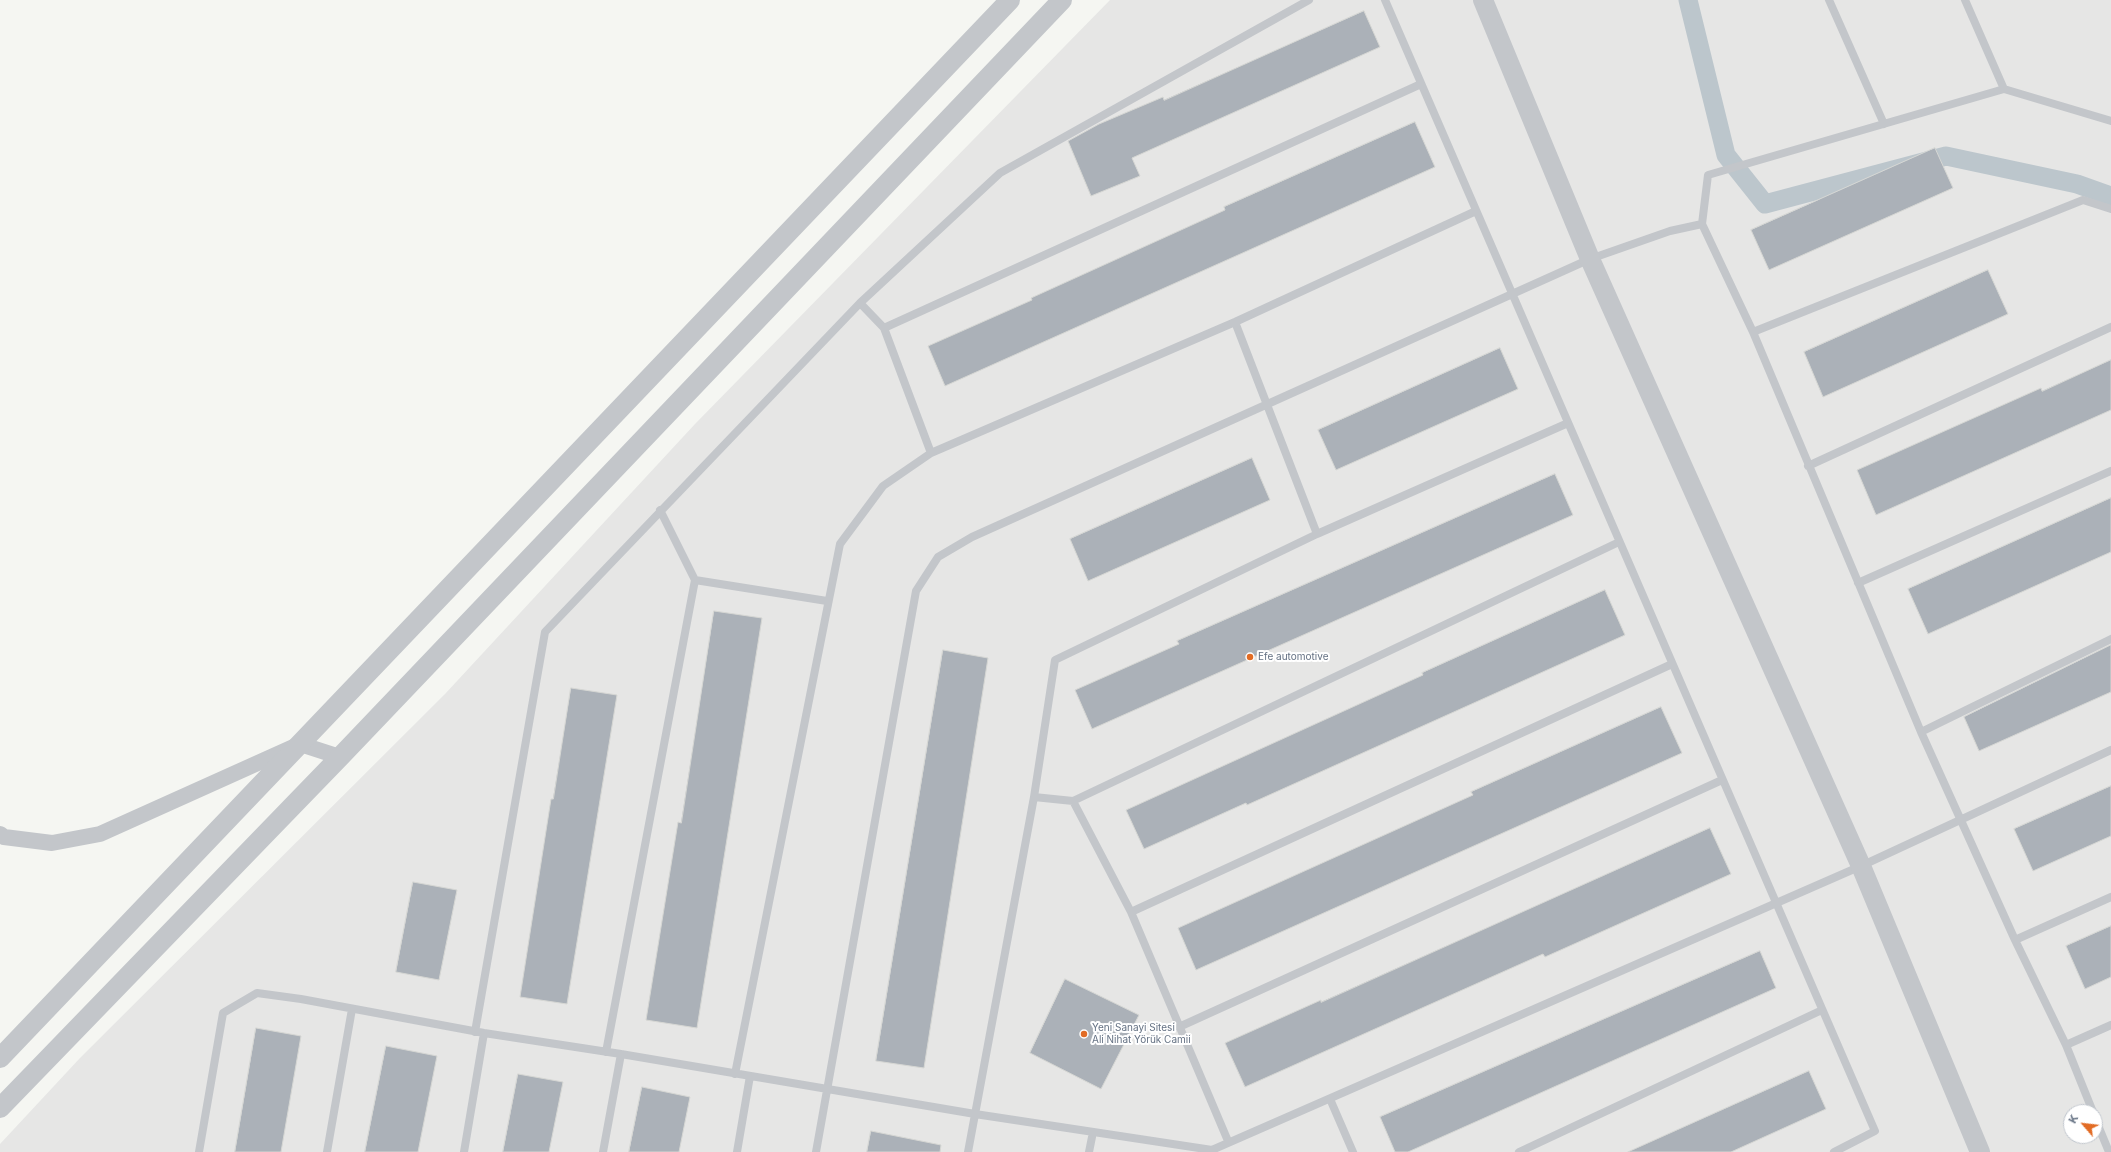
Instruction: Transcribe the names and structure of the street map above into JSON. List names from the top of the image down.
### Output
{
  "places": ["Efe automotive", "Yeni Sanayi Sitesi Ali Nihat Yörük Camii"],
  "north": "top left"
}
